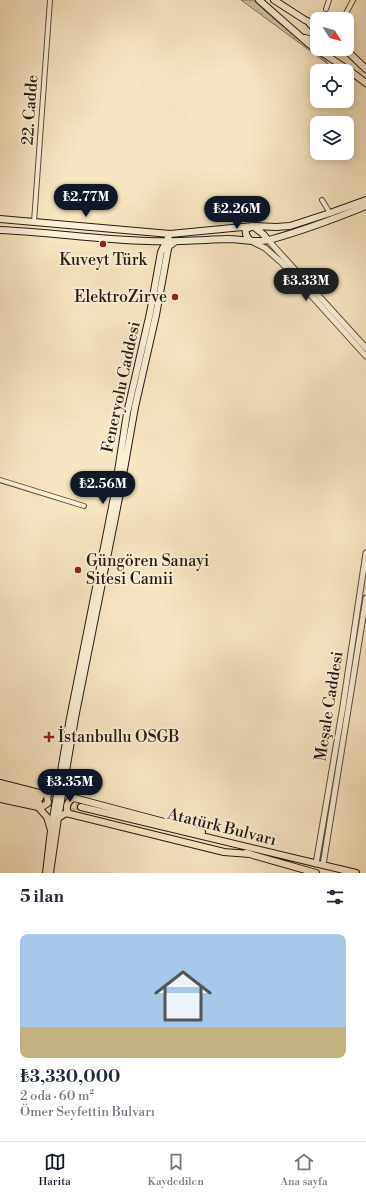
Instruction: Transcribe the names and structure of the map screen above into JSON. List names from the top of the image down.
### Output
{
  "streets": {
    "main road": ["Feneryolu Caddesi", "Atatürk Bulvarı"],
    "street": ["22. Cadde", "Meşale Caddesi"]
  },
  "crossings": [
    ["Meşale Caddesi", "Atatürk Bulvarı"]
  ],
  "places": {
    "other": ["Kuveyt Türk", "ElektroZirve", "Güngören Sanayi Sitesi Camii"],
    "health": ["İstanbullu OSGB"]
  },
  "north": "bottom right",
  "page": {
    "price": [
      "₺2.77M",
      "₺2.26M",
      "₺3.33M",
      "₺2.56M",
      "₺3.35M"
    ],
    "heading": "5 ilan",
    "list": [
      {
        "name": "₺3,330,000",
        "note": "2 oda · 60 m² · Ömer Seyfettin Bulvarı"
      }
    ],
    "tabs": ["Harita", "Kaydedilen", "Ana sayfa"]
  }
}
